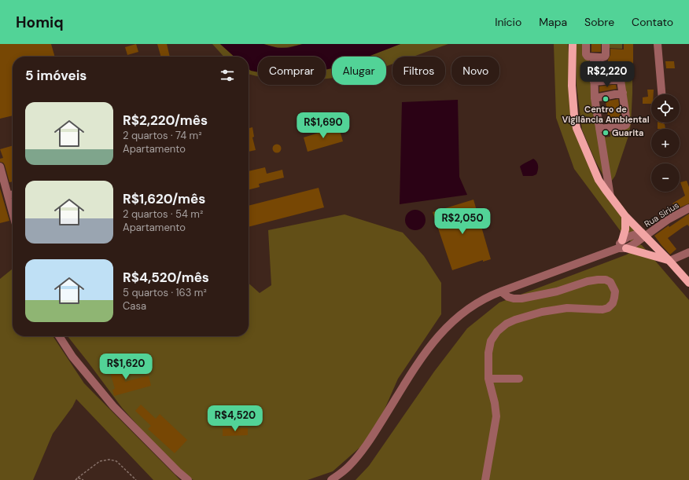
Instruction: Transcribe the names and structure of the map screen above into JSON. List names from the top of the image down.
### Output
{
  "streets": {
    "street": ["Rua Sirius"]
  },
  "places": ["Centro de Vigilância Ambiental", "Guarita"],
  "page": {
    "header": "Homiq",
    "nav": [
      "Início",
      "Mapa",
      "Sobre",
      "Contato"
    ],
    "chip": [
      "Comprar",
      "Alugar",
      "Filtros",
      "Novo"
    ],
    "heading": "5 imóveis",
    "price": [
      "R$2,220",
      "R$1,690",
      "R$2,050",
      "R$1,620",
      "R$4,520"
    ],
    "map_buttons": ["+", "−"],
    "list": [
      {
        "name": "R$2,220/mês",
        "note": "2 quartos · 74 m² · Apartamento"
      },
      {
        "name": "R$1,620/mês",
        "note": "2 quartos · 54 m² · Apartamento"
      },
      {
        "name": "R$4,520/mês",
        "note": "5 quartos · 163 m² · Casa"
      }
    ]
  }
}
